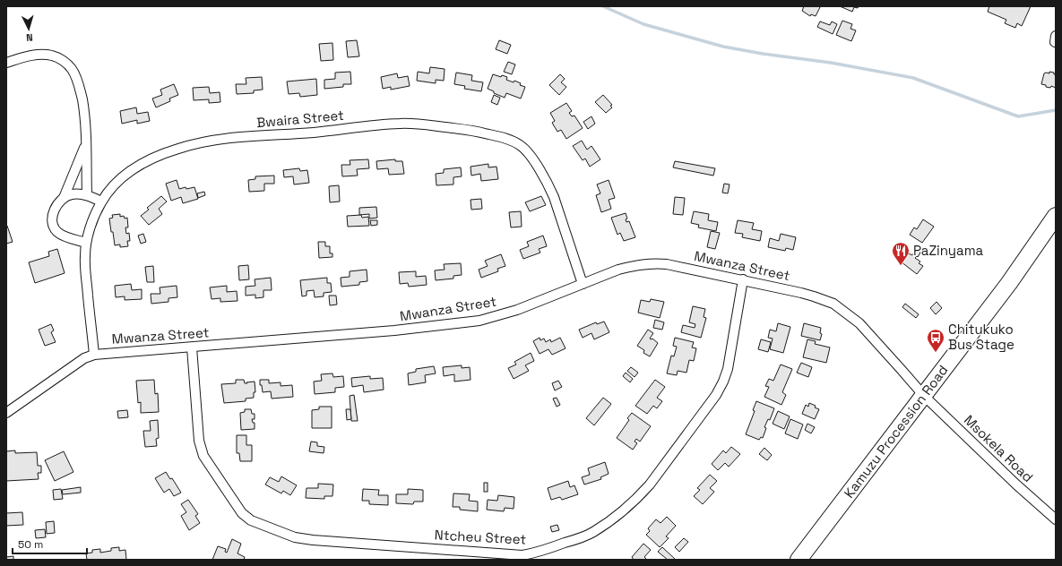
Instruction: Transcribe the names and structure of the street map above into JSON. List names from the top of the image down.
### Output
{
  "streets": {
    "highway": ["Kamuzu Procession Road"],
    "street": [
      "Bwaira Street",
      "Mwanza Street",
      "Msokela Road",
      "Ntcheu Street"
    ]
  },
  "crossings": [
    ["Bwaira Street", "Mwanza Street"],
    ["Mwanza Street", "Kamuzu Procession Road"],
    ["Mwanza Street", "Msokela Road"],
    ["Mwanza Street", "Ntcheu Street"],
    ["Kamuzu Procession Road", "Msokela Road"]
  ],
  "places": {
    "restaurant": ["PaZinyama"],
    "bus stop": ["Chitukuko Bus Stage"]
  },
  "scale_bar": "50 m",
  "north": "bottom"
}
